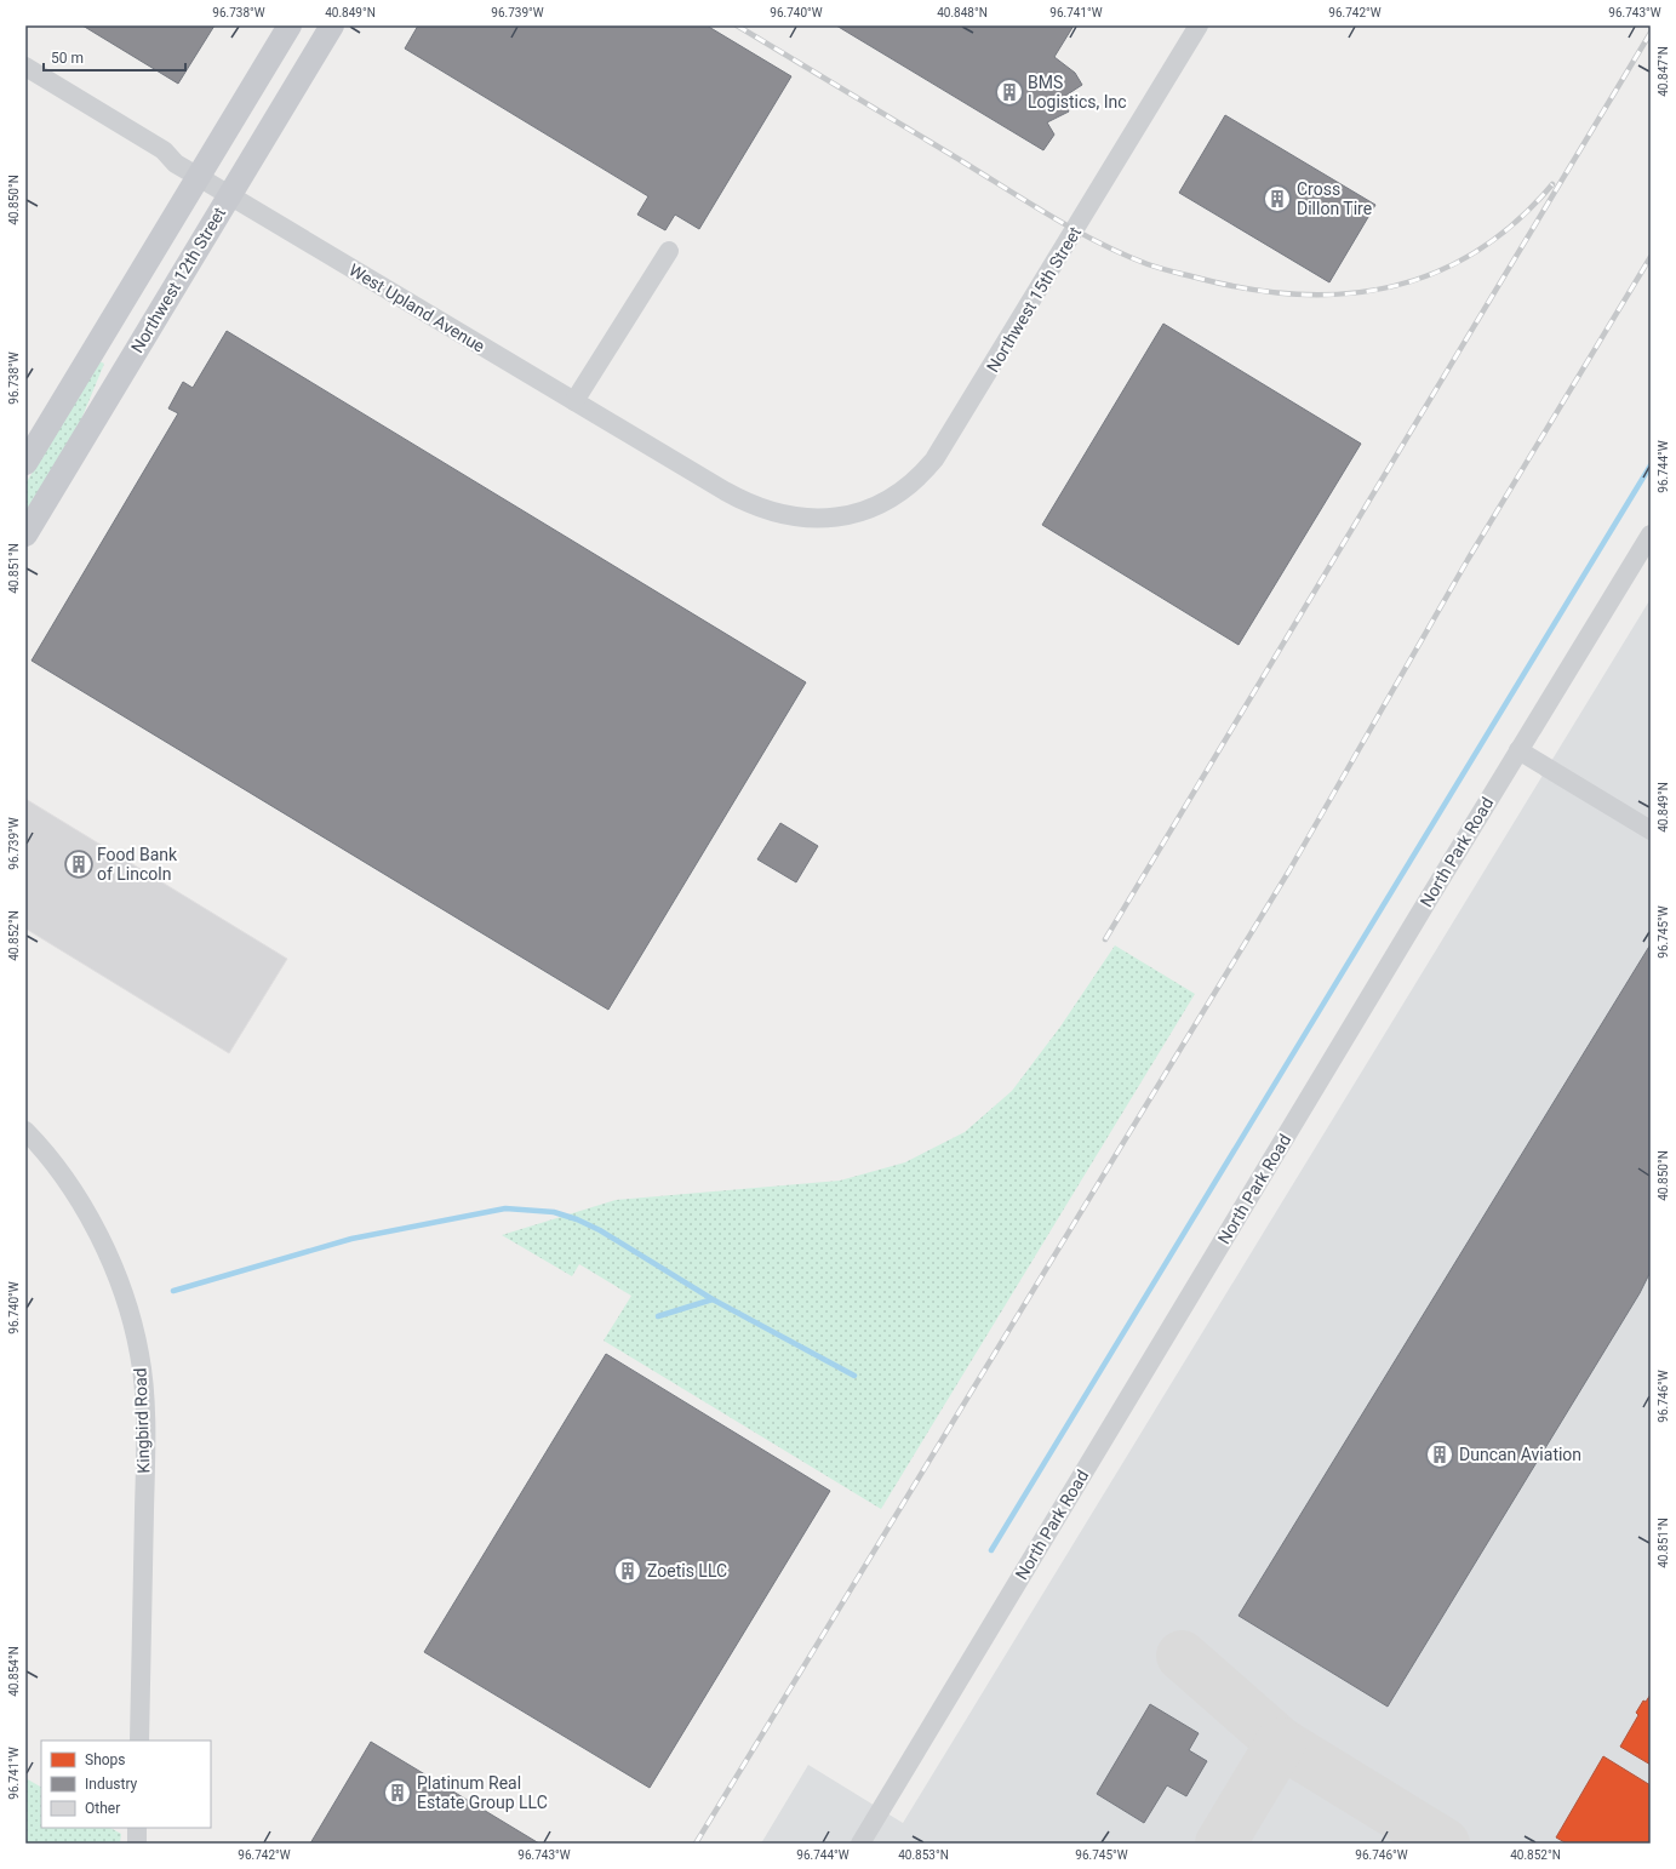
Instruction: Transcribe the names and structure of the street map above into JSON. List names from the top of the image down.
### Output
{
  "streets": {
    "main road": ["Northwest 12th Street"],
    "street": [
      "Northwest 15th Street",
      "West Upland Avenue",
      "North Park Road",
      "Kingbird Road"
    ]
  },
  "crossings": [
    ["Northwest 12th Street", "West Upland Avenue"],
    ["Northwest 15th Street", "West Upland Avenue"]
  ],
  "places": {
    "building": [
      "BMS Logistics, Inc",
      "Cross Dillon Tire",
      "Food Bank of Lincoln",
      "Duncan Aviation",
      "Zoetis LLC",
      "Platinum Real Estate Group LLC"
    ]
  },
  "legend": ["Shops", "Industry", "Other"],
  "scale_bar": "50 m",
  "coordinates": [
    "96.738°W",
    "40.849°N",
    "96.739°W",
    "96.740°W",
    "40.848°N",
    "96.741°W",
    "96.742°W",
    "96.743°W",
    "40.847°N",
    "40.850°N",
    "96.744°W",
    "40.851°N",
    "96.745°W",
    "40.852°N",
    "96.746°W",
    "40.854°N",
    "40.853°N"
  ]
}
